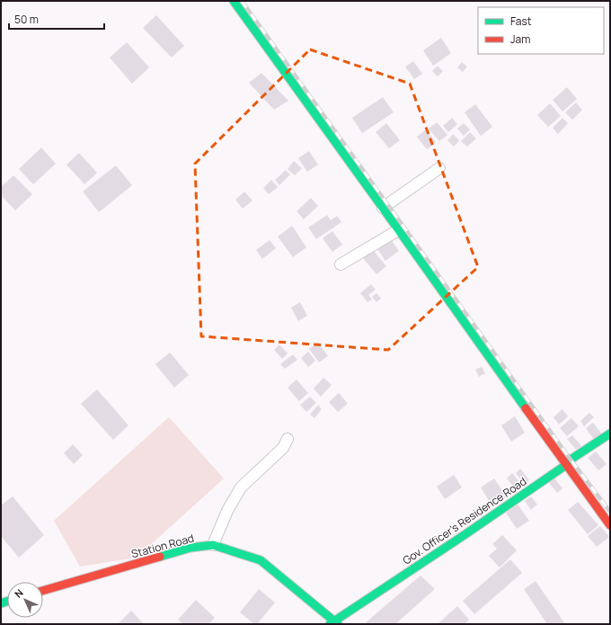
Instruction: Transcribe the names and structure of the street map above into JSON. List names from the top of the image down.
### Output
{
  "streets": {
    "street": ["Gov. Officer's Residence Road", "Station Road"]
  },
  "crossings": [
    ["Gov. Officer's Residence Road", "Station Road"]
  ],
  "legend": ["Fast", "Jam"],
  "scale_bar": "50 m",
  "north": "top left"
}
